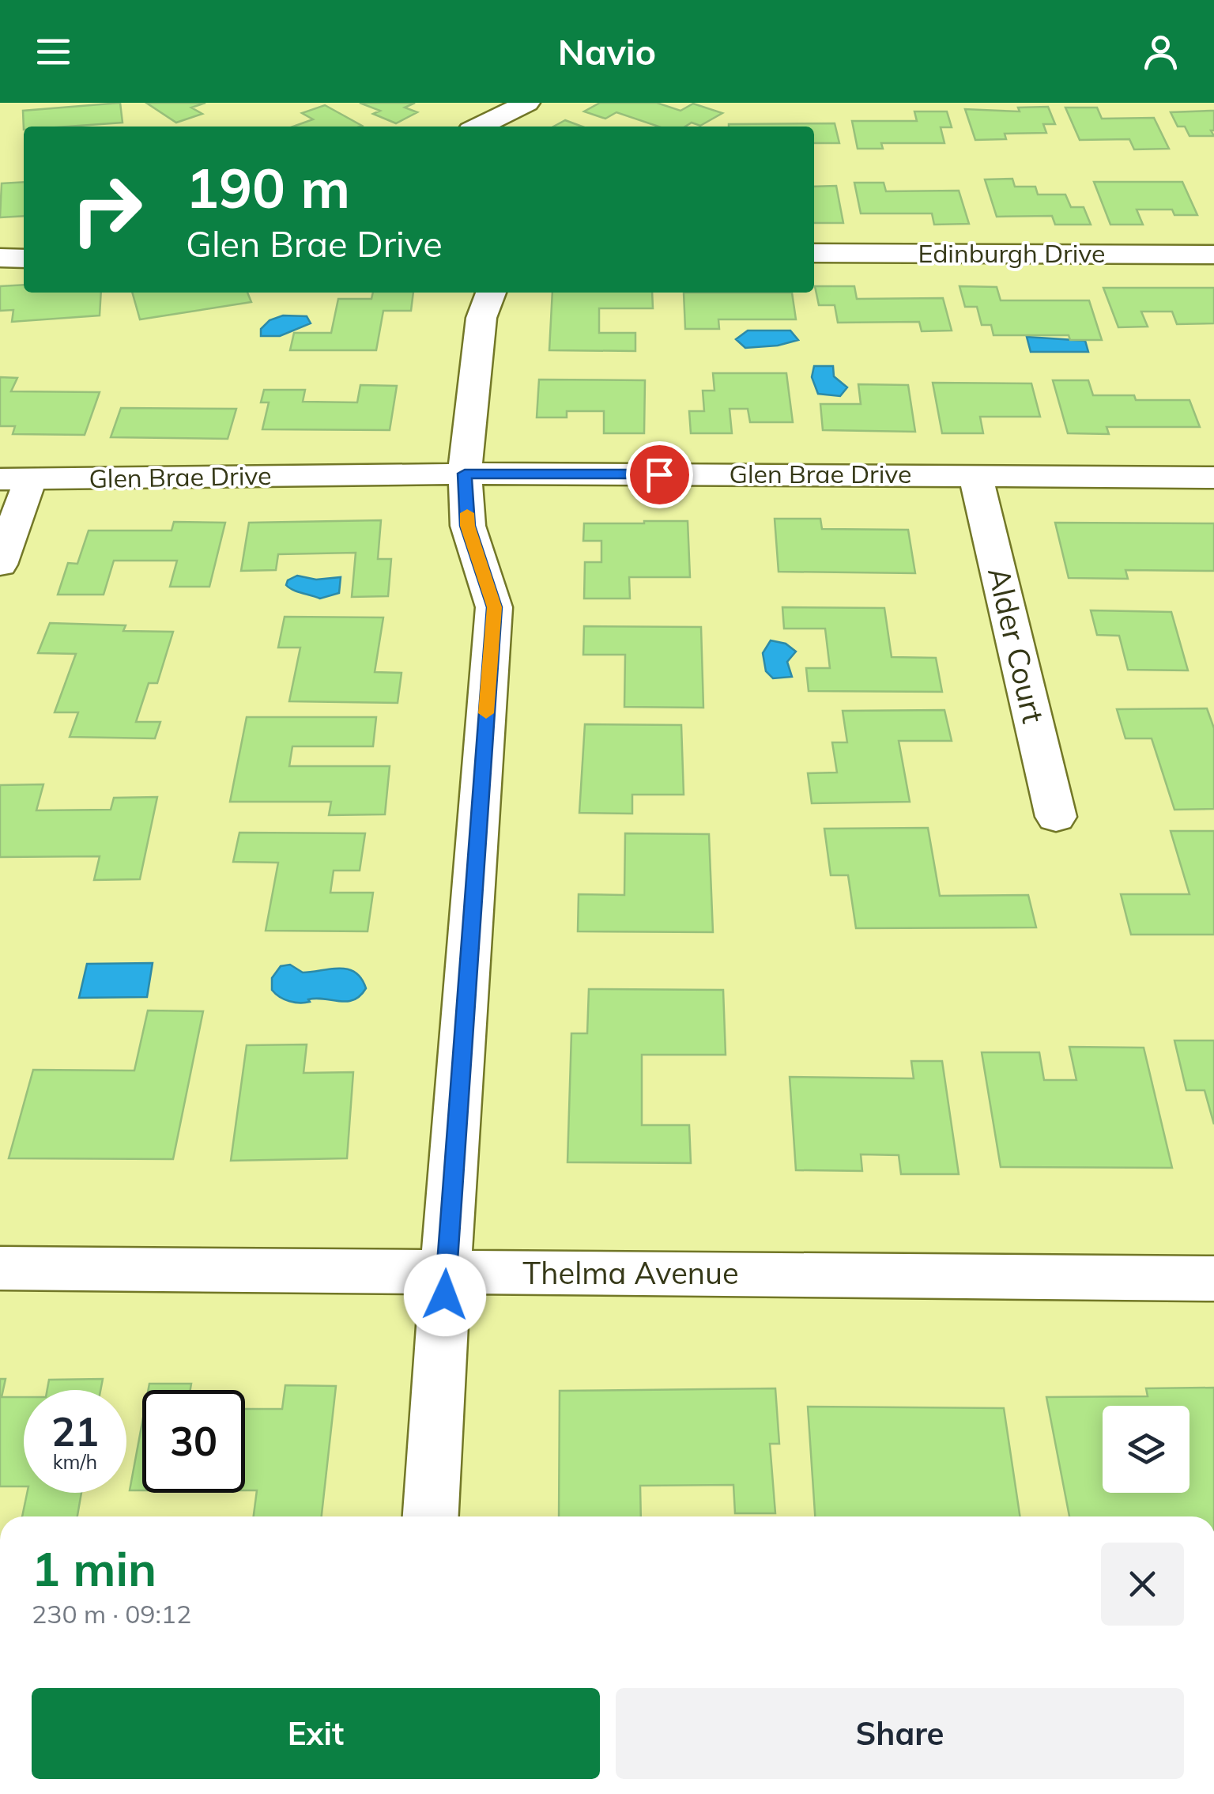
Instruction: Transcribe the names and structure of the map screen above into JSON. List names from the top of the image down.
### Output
{
  "streets": {
    "street": [
      "Edinburgh Drive",
      "Glen Brae Drive",
      "Alder Court",
      "Thelma Avenue"
    ]
  },
  "crossings": [
    ["Glen Brae Drive", "Alder Court"]
  ],
  "page": {
    "header": "Navio",
    "turn": ["190 m", "Glen Brae Drive"],
    "speed": "21 km/h",
    "limit": "30",
    "heading": ["1 min", "230 m · 09:12"],
    "buttons": ["Exit", "Share"]
  }
}
